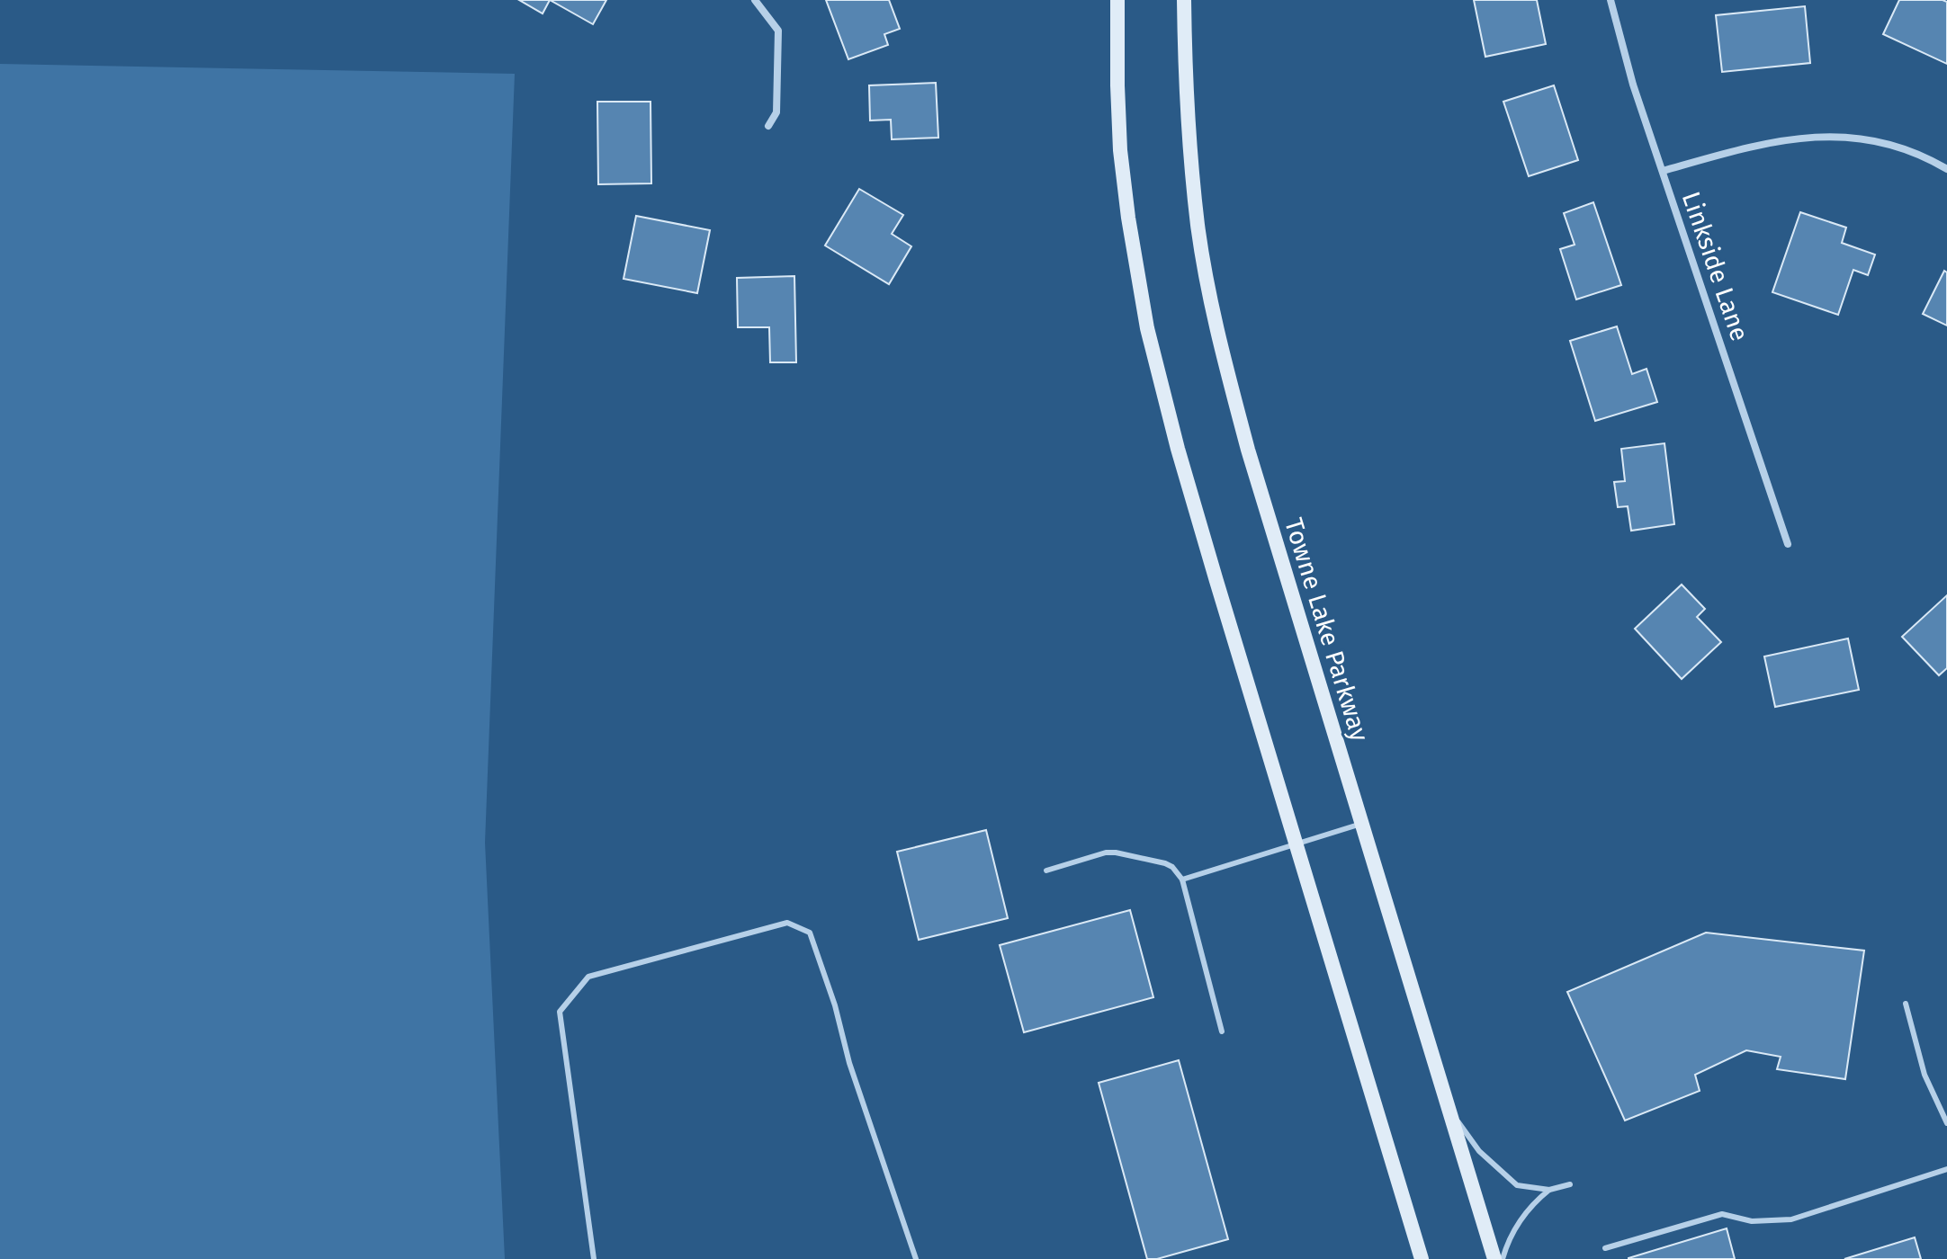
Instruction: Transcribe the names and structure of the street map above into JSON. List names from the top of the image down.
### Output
{
  "streets": {
    "main road": ["Towne Lake Parkway"],
    "street": ["Linkside Lane"]
  }
}
